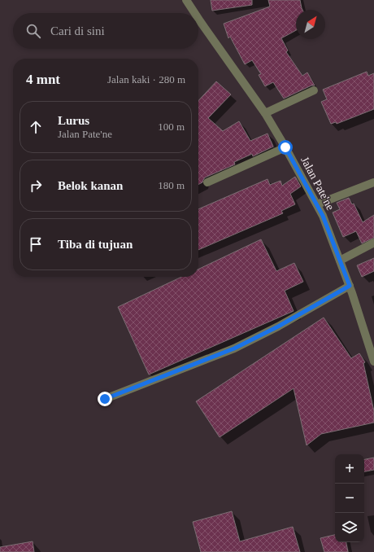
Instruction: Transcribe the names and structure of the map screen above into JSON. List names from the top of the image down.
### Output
{
  "streets": {
    "street": ["Jalan Pate'ne"]
  },
  "north": "top right",
  "page": {
    "search": "Cari di sini",
    "heading": ["4 mnt", "Jalan kaki · 280 m"],
    "list": [
      ["Lurus", "Jalan Pate'ne", "100 m"],
      ["Belok kanan", "180 m"],
      "Tiba di tujuan"
    ],
    "map_buttons": ["+", "−"]
  }
}
